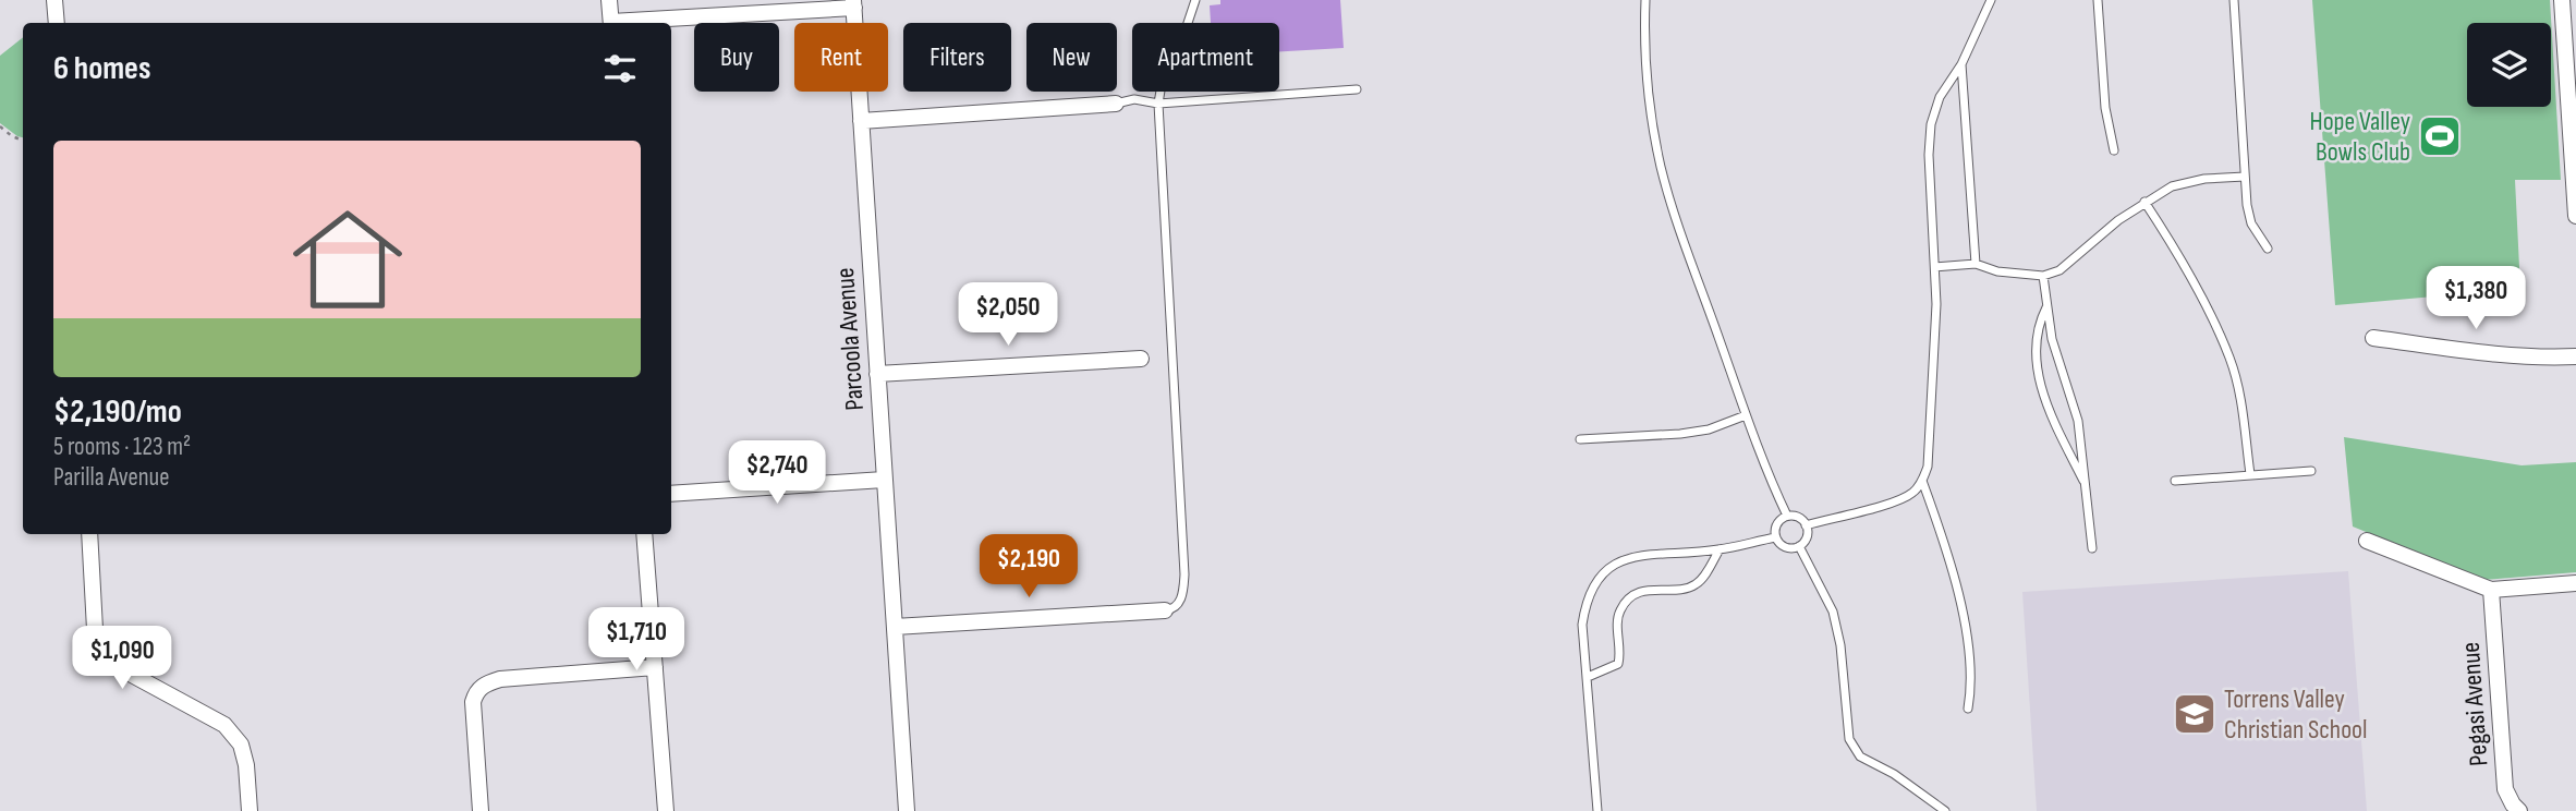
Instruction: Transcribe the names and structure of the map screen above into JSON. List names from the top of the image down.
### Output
{
  "streets": {
    "street": ["Parcoola Avenue", "Pegasi Avenue"]
  },
  "places": {
    "sports": ["Hope Valley Bowls Club"],
    "school or university": ["Torrens Valley Christian School"]
  },
  "page": {
    "chip": [
      "Buy",
      "Rent",
      "Filters",
      "New",
      "Apartment"
    ],
    "heading": "6 homes",
    "list": [
      {
        "name": "$2,190/mo",
        "note": "5 rooms · 123 m² · Parilla Avenue"
      }
    ],
    "price": [
      "$1,380",
      "$2,050",
      "$2,740",
      "$2,190",
      "$1,710",
      "$1,090"
    ]
  }
}
